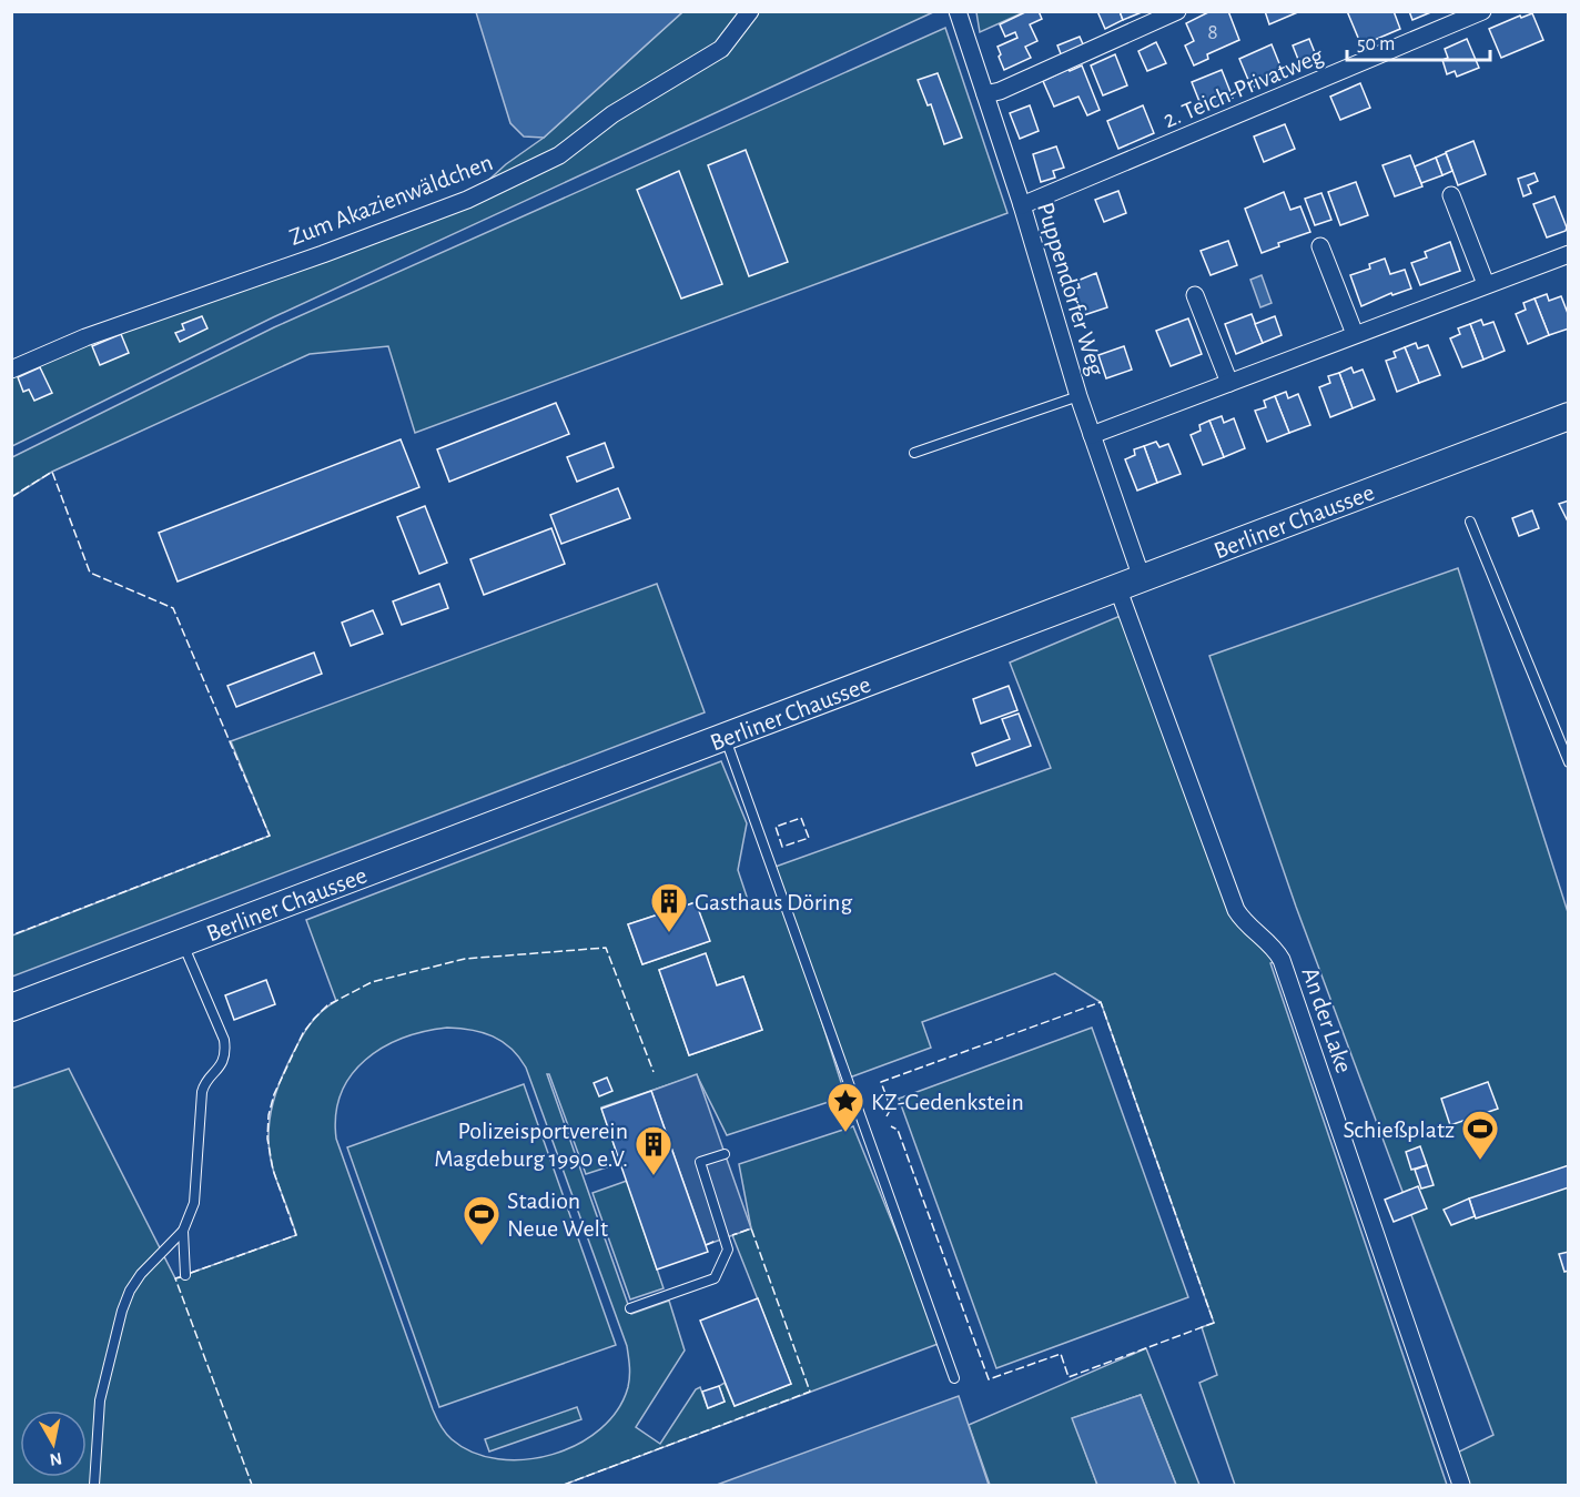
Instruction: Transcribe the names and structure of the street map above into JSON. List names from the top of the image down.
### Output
{
  "streets": {
    "main road": ["Berliner Chaussee"],
    "street": [
      "2. Teich-Privatweg",
      "Zum Akazienwäldchen",
      "Puppendorfer Weg",
      "An der Lake"
    ]
  },
  "crossings": [
    ["2. Teich-Privatweg", "Puppendorfer Weg"],
    ["Puppendorfer Weg", "Berliner Chaussee"],
    ["Berliner Chaussee", "An der Lake"]
  ],
  "places": {
    "building": ["Gasthaus Döring", "Polizeisportverein Magdeburg 1990 e.V."],
    "place": ["KZ-Gedenkstein"],
    "sports": ["Schießplatz", "Stadion Neue Welt"]
  },
  "house_numbers": ["8"],
  "scale_bar": "50 m",
  "north": "bottom"
}
